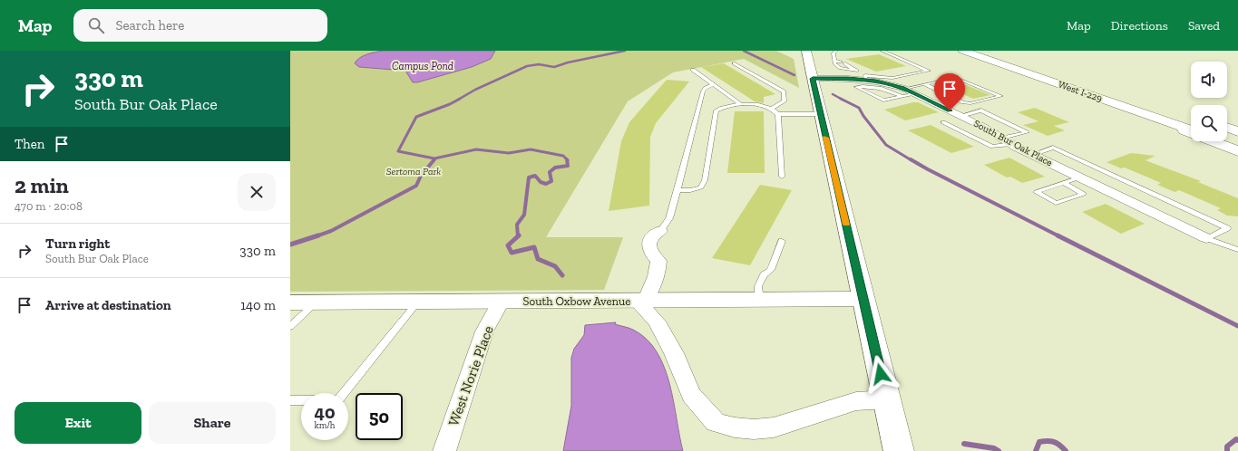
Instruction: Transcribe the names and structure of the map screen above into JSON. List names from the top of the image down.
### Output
{
  "streets": {
    "main road": ["West I-229"],
    "street": ["South Bur Oak Place", "South Oxbow Avenue", "West Norie Place"]
  },
  "crossings": [
    ["South Oxbow Avenue", "West Norie Place"]
  ],
  "water": ["Campus Pond"],
  "parks": ["Sertoma Park"],
  "page": {
    "header": "Map",
    "search": "Search here",
    "nav": ["Map", "Directions", "Saved"],
    "turn": ["330 m", "South Bur Oak Place"],
    "then": "Then",
    "heading": ["2 min", "470 m · 20:08"],
    "list": [
      {
        "name": "Turn right",
        "note": "South Bur Oak Place",
        "value": "330 m"
      },
      {
        "name": "Arrive at destination",
        "value": "140 m"
      }
    ],
    "speed": "40 km/h",
    "limit": "50",
    "buttons": ["Exit", "Share"]
  }
}
